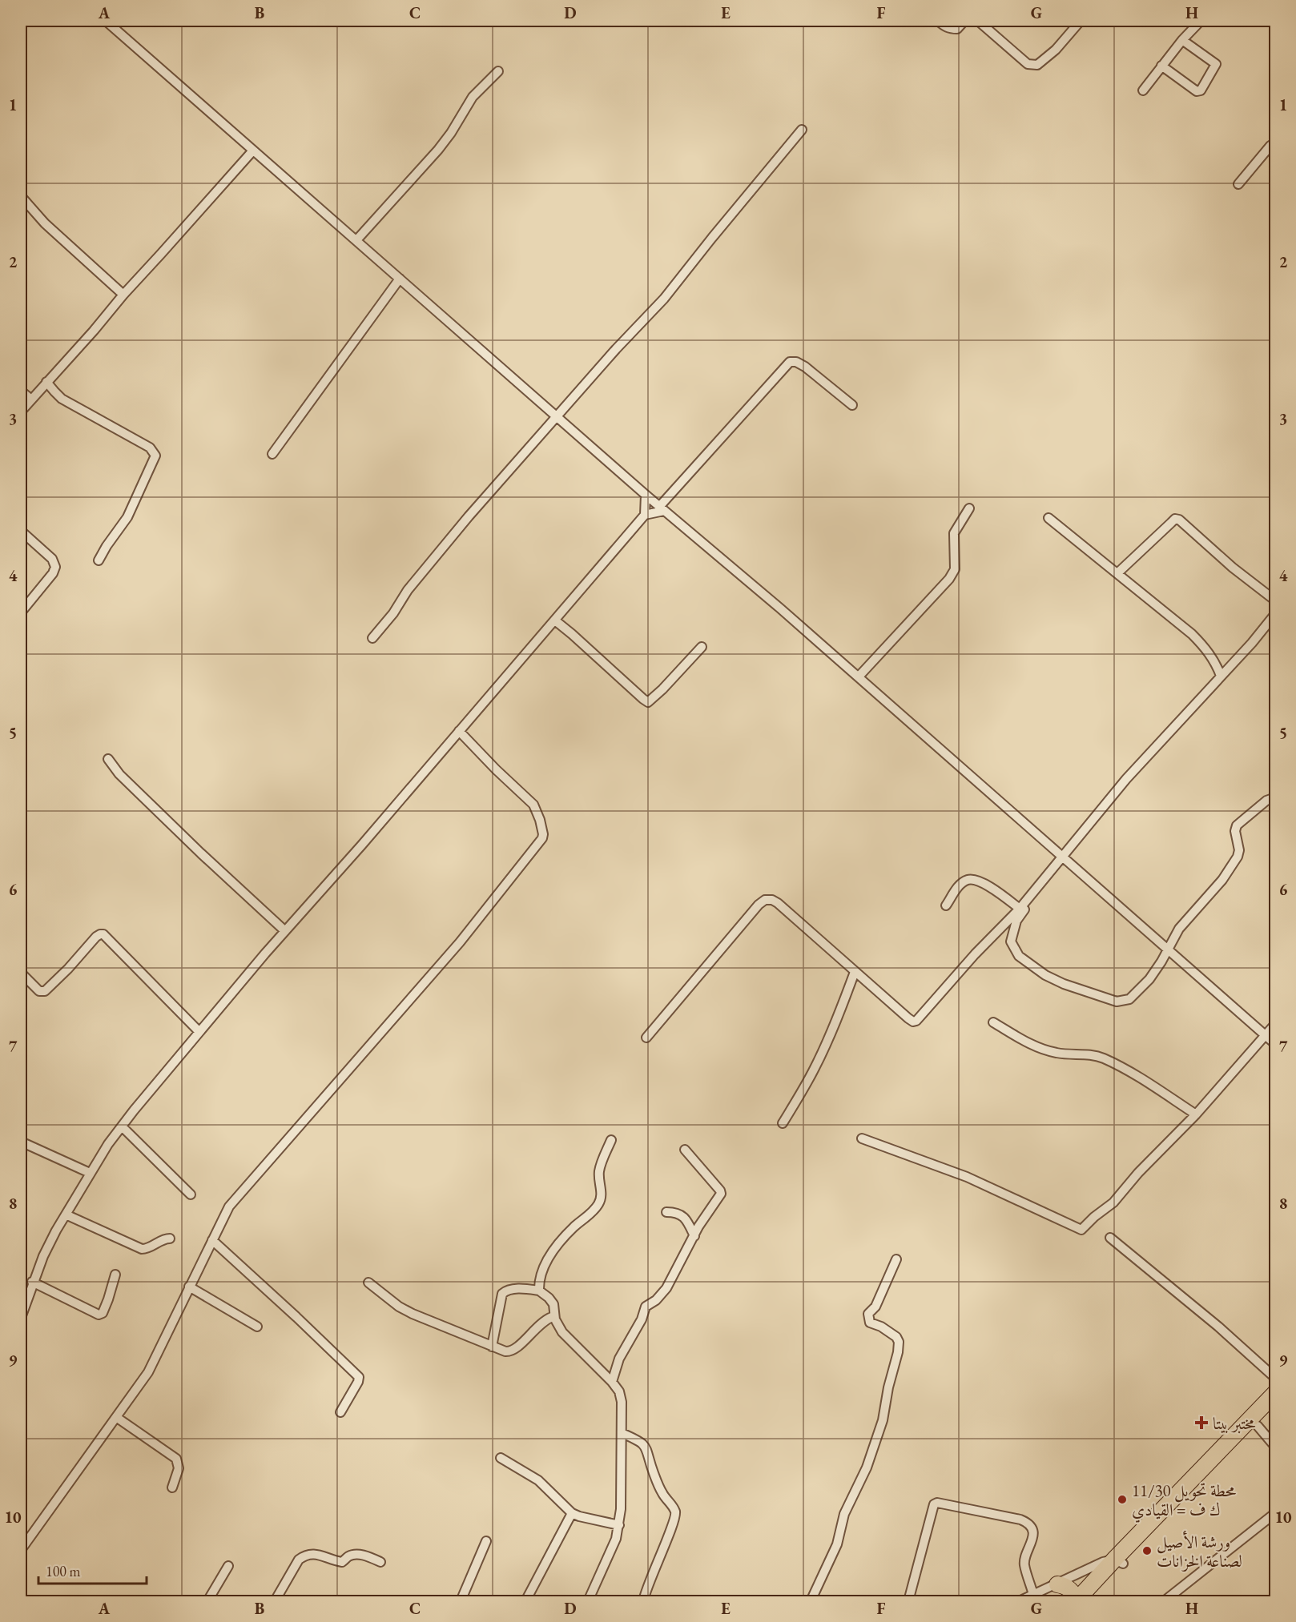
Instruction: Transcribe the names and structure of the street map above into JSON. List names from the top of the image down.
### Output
{
  "places": {
    "health": ["مختبر بيتا"],
    "other": ["محطة تحويل 11/30 ك ف = القيادي", "ورشة الأصيل لصناعة الخزانات"]
  },
  "scale_bar": "100 m",
  "grid": {
    "columns": [
      "A",
      "B",
      "C",
      "D",
      "E",
      "F",
      "G",
      "H"
    ],
    "rows": [
      "1",
      "2",
      "3",
      "4",
      "5",
      "6",
      "7",
      "8",
      "9",
      "10"
    ]
  }
}
